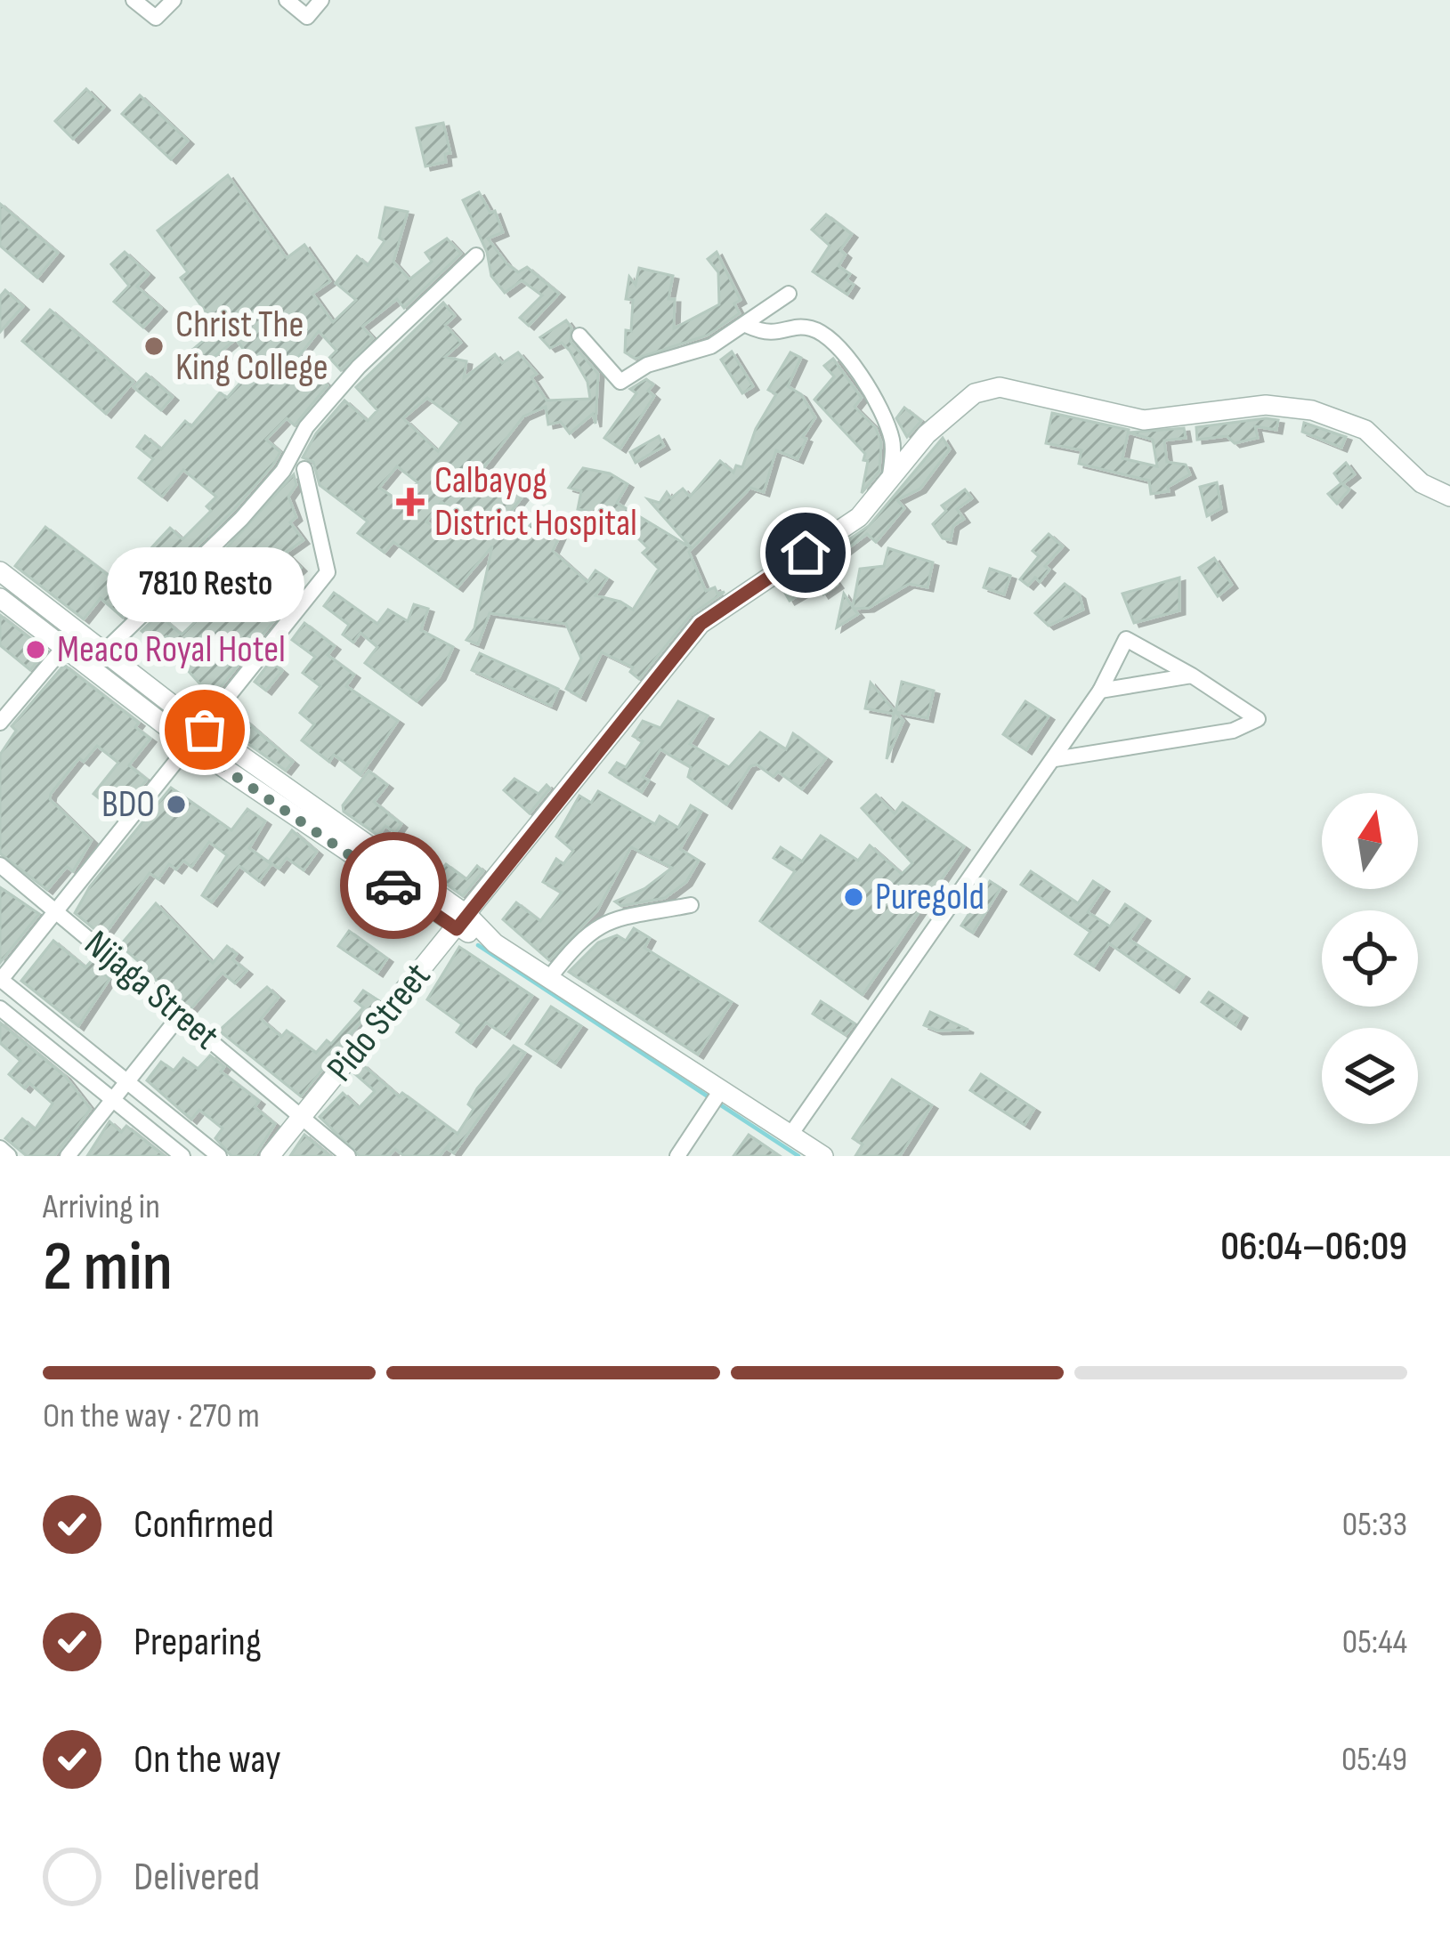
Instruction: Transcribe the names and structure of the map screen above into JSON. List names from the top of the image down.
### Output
{
  "streets": {
    "street": ["Nijaga Street", "Pido Street"]
  },
  "crossings": [
    ["Nijaga Street", "Pido Street"]
  ],
  "places": {
    "other": [
      "Christ The King College",
      "Meaco Royal Hotel",
      "7810 Resto",
      "BDO",
      "Puregold"
    ],
    "health": ["Calbayog District Hospital"]
  },
  "north": "top",
  "page": {
    "bubble": "7810 Resto",
    "heading": ["2 min", "Arriving in", "06:04–06:09"],
    "bar": "On the way · 270 m",
    "list": [
      ["Confirmed", "05:33"],
      ["Preparing", "05:44"],
      ["On the way", "05:49"],
      "Delivered"
    ]
  }
}
